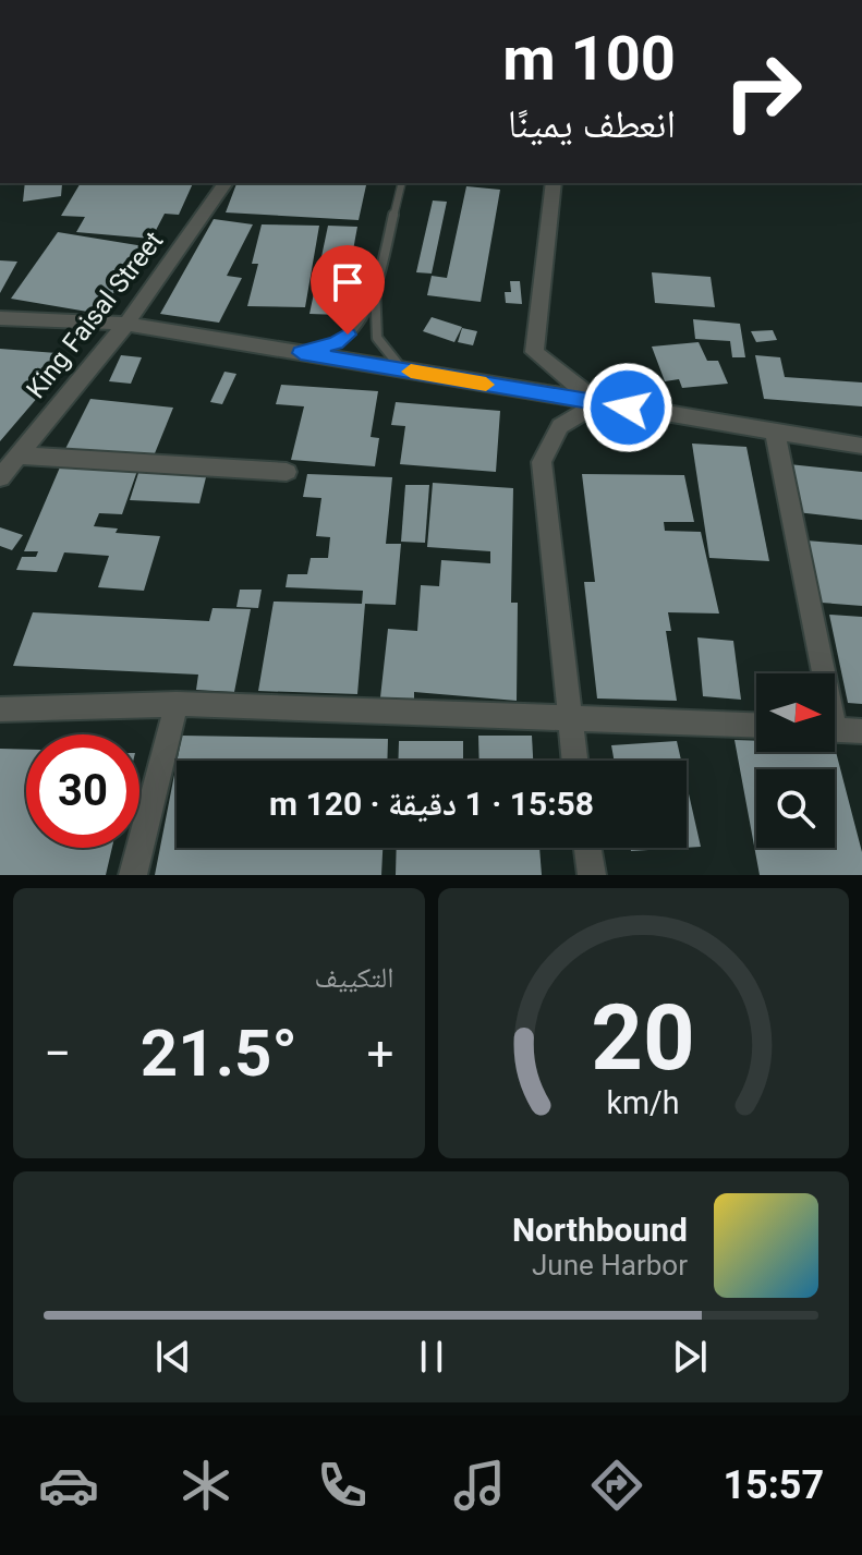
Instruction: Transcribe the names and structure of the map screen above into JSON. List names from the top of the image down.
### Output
{
  "streets": {
    "street": ["King Faisal Street"]
  },
  "north": "right",
  "page": {
    "turn": ["100 m", "انعطف يمينًا"],
    "limit": "30",
    "trip": "15:58 · 1 دقيقة · 120 m",
    "tile": "التكييف",
    "heat": ["−", "21.5°", "+"],
    "song": ["Northbound", "June Harbor"],
    "tabs": "15:57",
    "gauge": ["20", "km/h"]
  }
}
